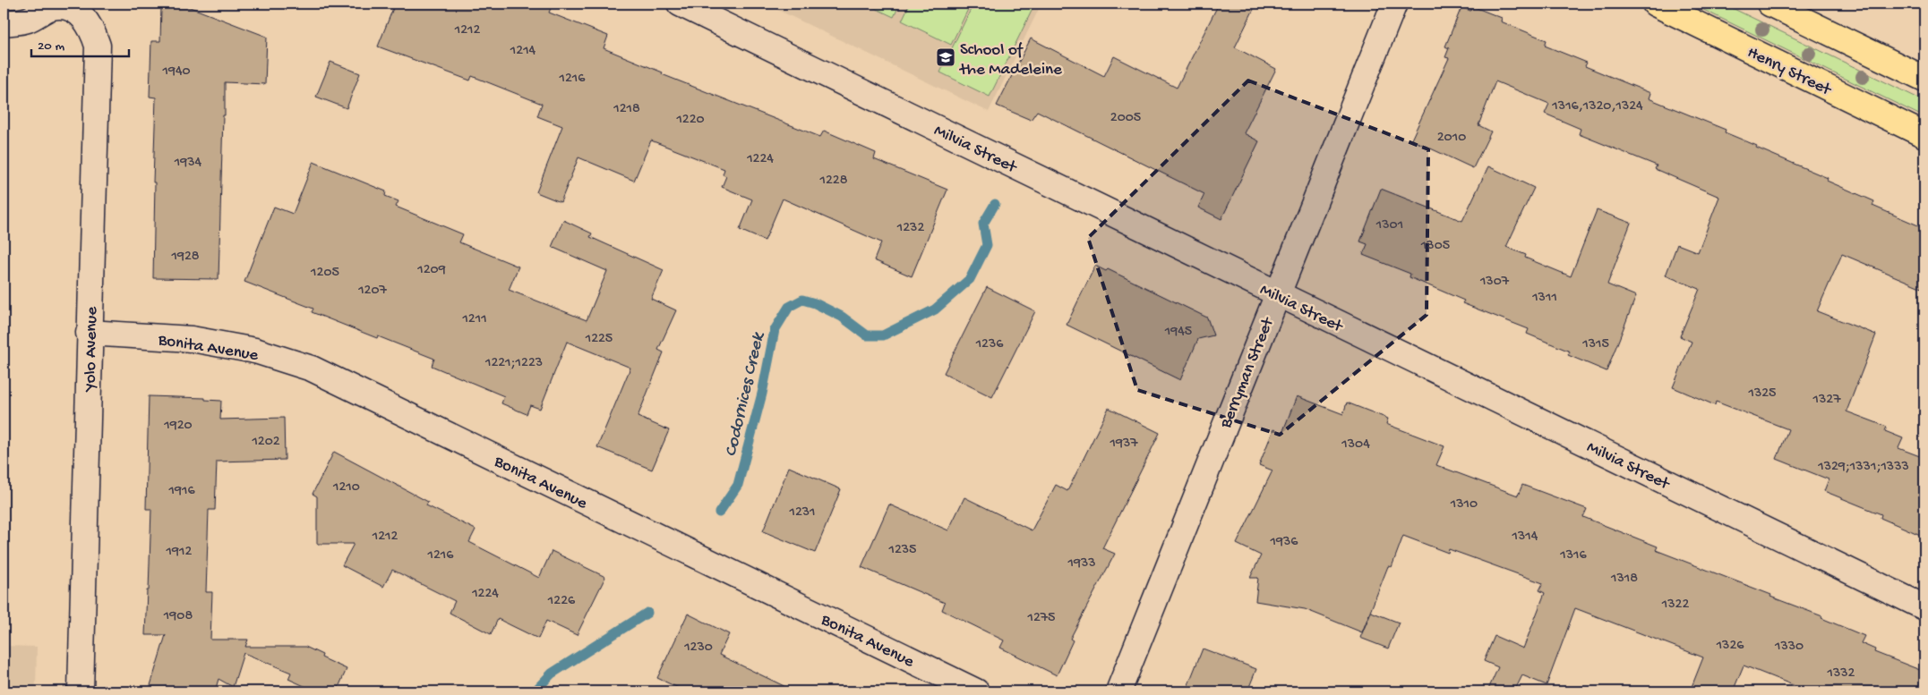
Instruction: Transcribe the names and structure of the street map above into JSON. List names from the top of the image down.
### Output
{
  "streets": {
    "main road": ["Henry Street"],
    "street": [
      "Milvia Street",
      "Bonita Avenue",
      "Yolo Avenue",
      "Berryman Street"
    ]
  },
  "crossings": [
    ["Milvia Street", "Berryman Street"],
    ["Bonita Avenue", "Yolo Avenue"]
  ],
  "water": ["Codornices Creek"],
  "places": {
    "school or university": ["School of the Madeleine"]
  },
  "house_numbers": [
    "1212",
    "1214",
    "1940",
    "1216",
    "1316,1320,1324",
    "1218",
    "2005",
    "1220",
    "2010",
    "1224",
    "1934",
    "1228",
    "1301",
    "1232",
    "1305",
    "1928",
    "1209",
    "1205",
    "1307",
    "1207",
    "1311",
    "1211",
    "1945",
    "1225",
    "1236",
    "1315",
    "1221;1223",
    "1325",
    "1327",
    "1920",
    "1202",
    "1937",
    "1304",
    "1329;1331;1333",
    "1210",
    "1916",
    "1310",
    "1231",
    "1212",
    "1314",
    "1936",
    "1235",
    "1912",
    "1216",
    "1316",
    "1933",
    "1318",
    "1224",
    "1226",
    "1322",
    "1908",
    "1275",
    "1326",
    "1330",
    "1230",
    "1332"
  ],
  "scale_bar": "20 m"
}
